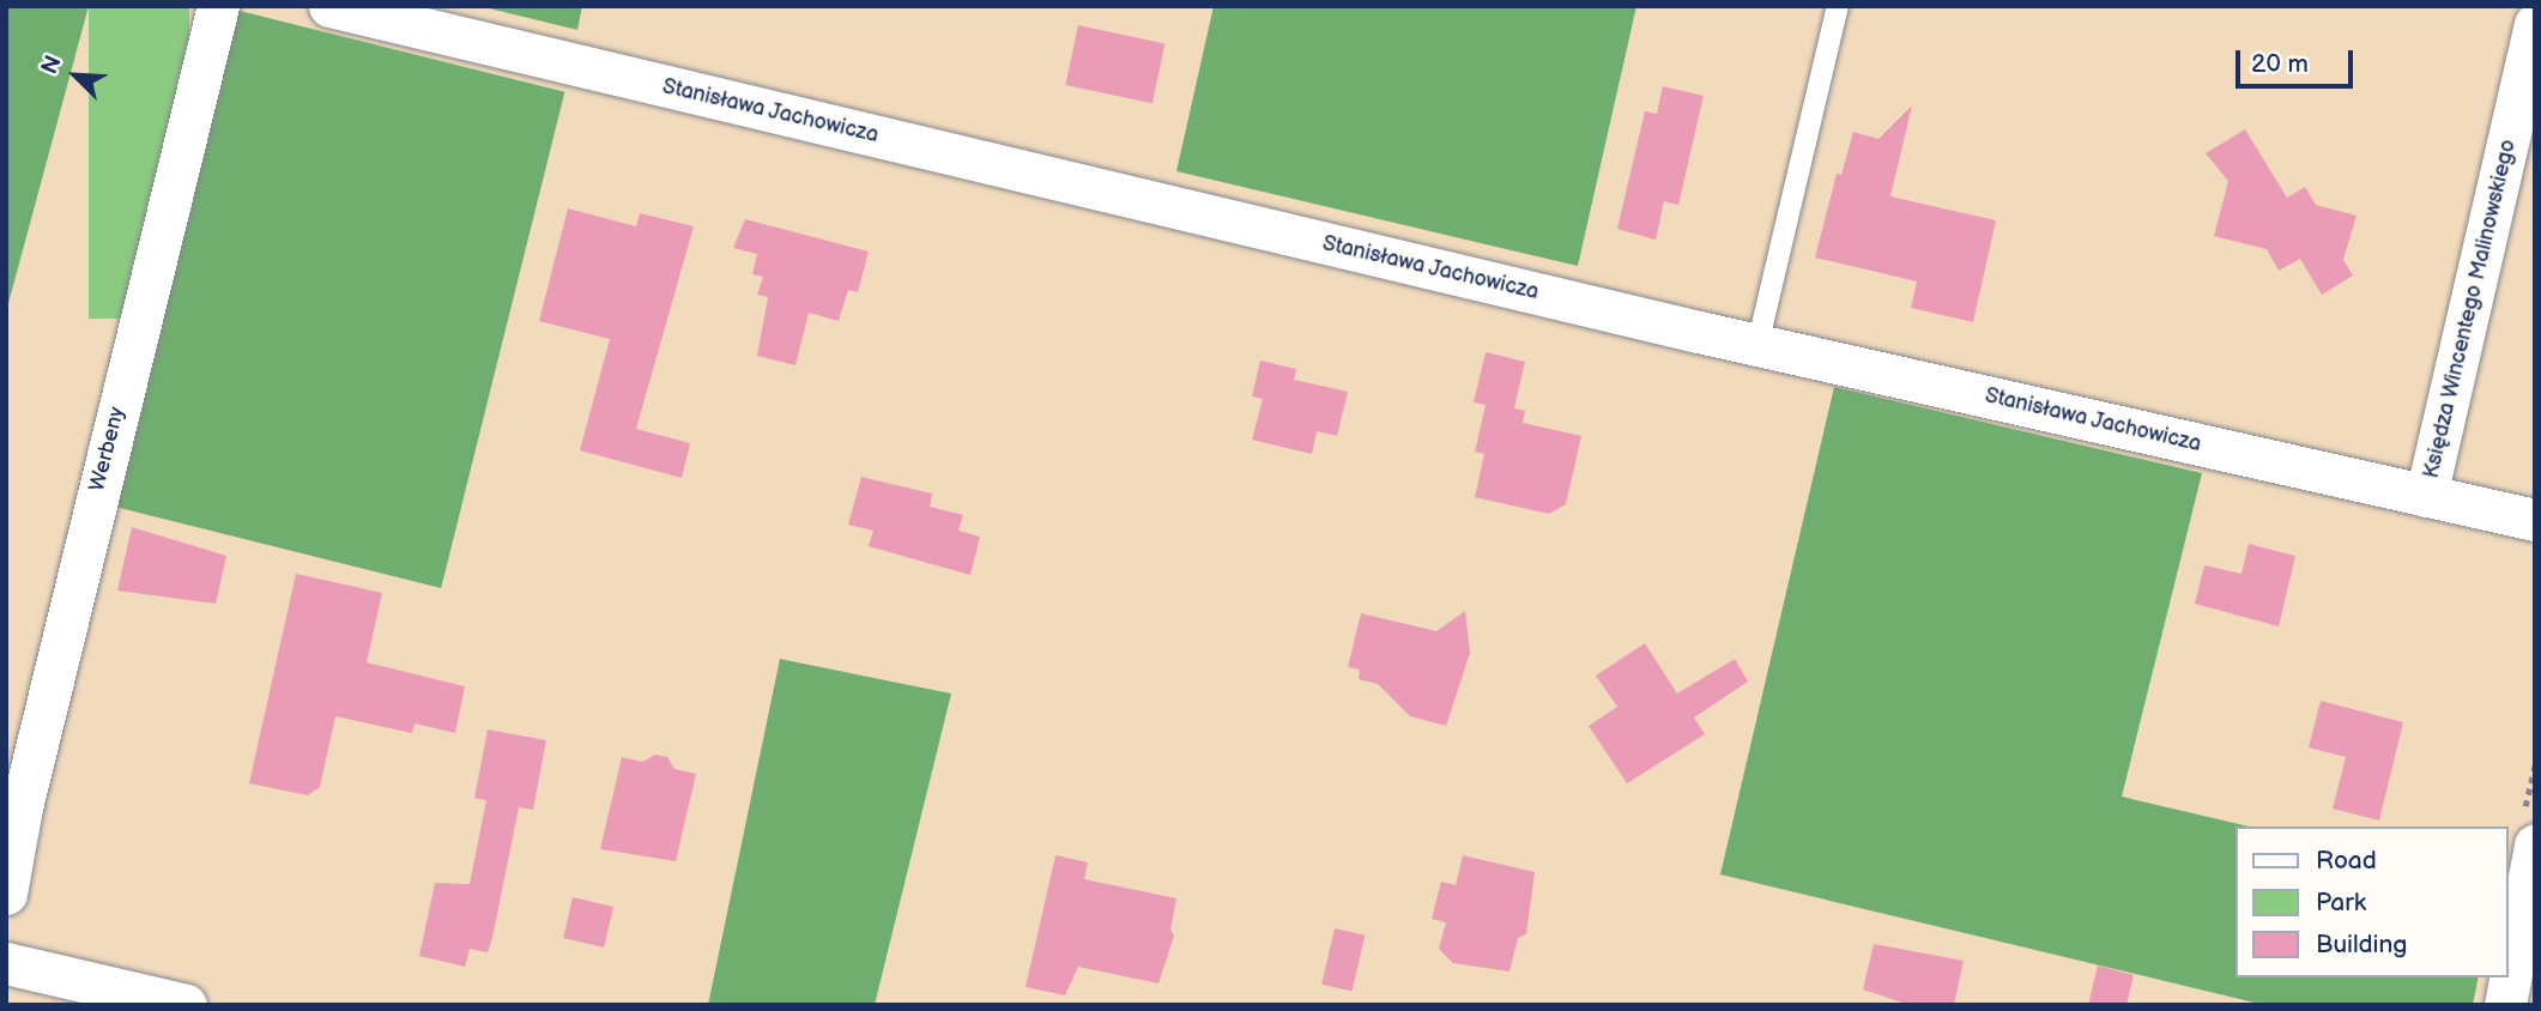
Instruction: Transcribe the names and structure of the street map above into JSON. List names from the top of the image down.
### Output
{
  "streets": {
    "street": ["Stanisława Jachowicza", "Księdza Wincentego Malinowskiego", "Werbeny"]
  },
  "crossings": [
    ["Stanisława Jachowicza", "Księdza Wincentego Malinowskiego"]
  ],
  "legend": ["Road", "Park", "Building"],
  "scale_bar": "20 m",
  "north": "top left"
}
